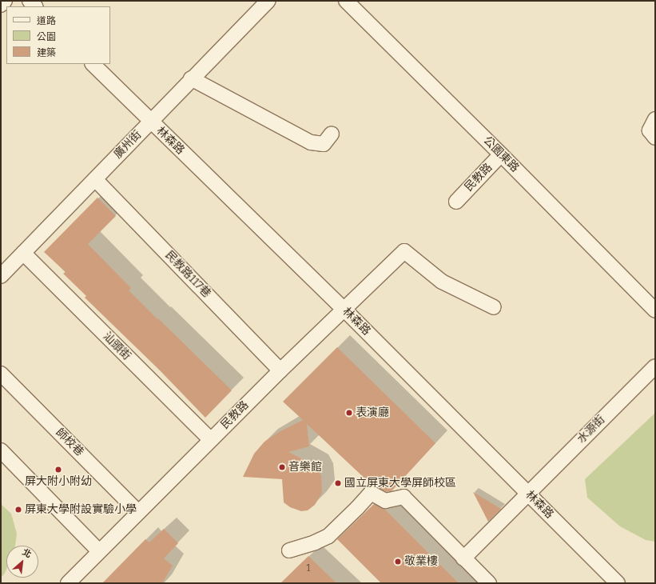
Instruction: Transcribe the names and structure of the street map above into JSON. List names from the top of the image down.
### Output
{
  "streets": {
    "street": [
      "林森路",
      "廣州街",
      "公園東路",
      "民教路",
      "民教路117巷",
      "汕頭街",
      "水源街",
      "師校巷"
    ]
  },
  "crossings": [
    ["林森路", "廣州街"],
    ["林森路", "民教路"],
    ["林森路", "水源街"],
    ["廣州街", "民教路117巷"],
    ["廣州街", "汕頭街"],
    ["公園東路", "民教路"],
    ["民教路", "民教路117巷"],
    ["民教路", "汕頭街"],
    ["民教路", "師校巷"]
  ],
  "places": [
    "表演廳",
    "音樂館",
    "屏大附小附幼",
    "國立屏東大學屏師校區",
    "屏東大學附設實驗小學",
    "敬業樓"
  ],
  "house_numbers": ["1"],
  "legend": ["道路", "公園", "建築"],
  "north": "top right"
}
